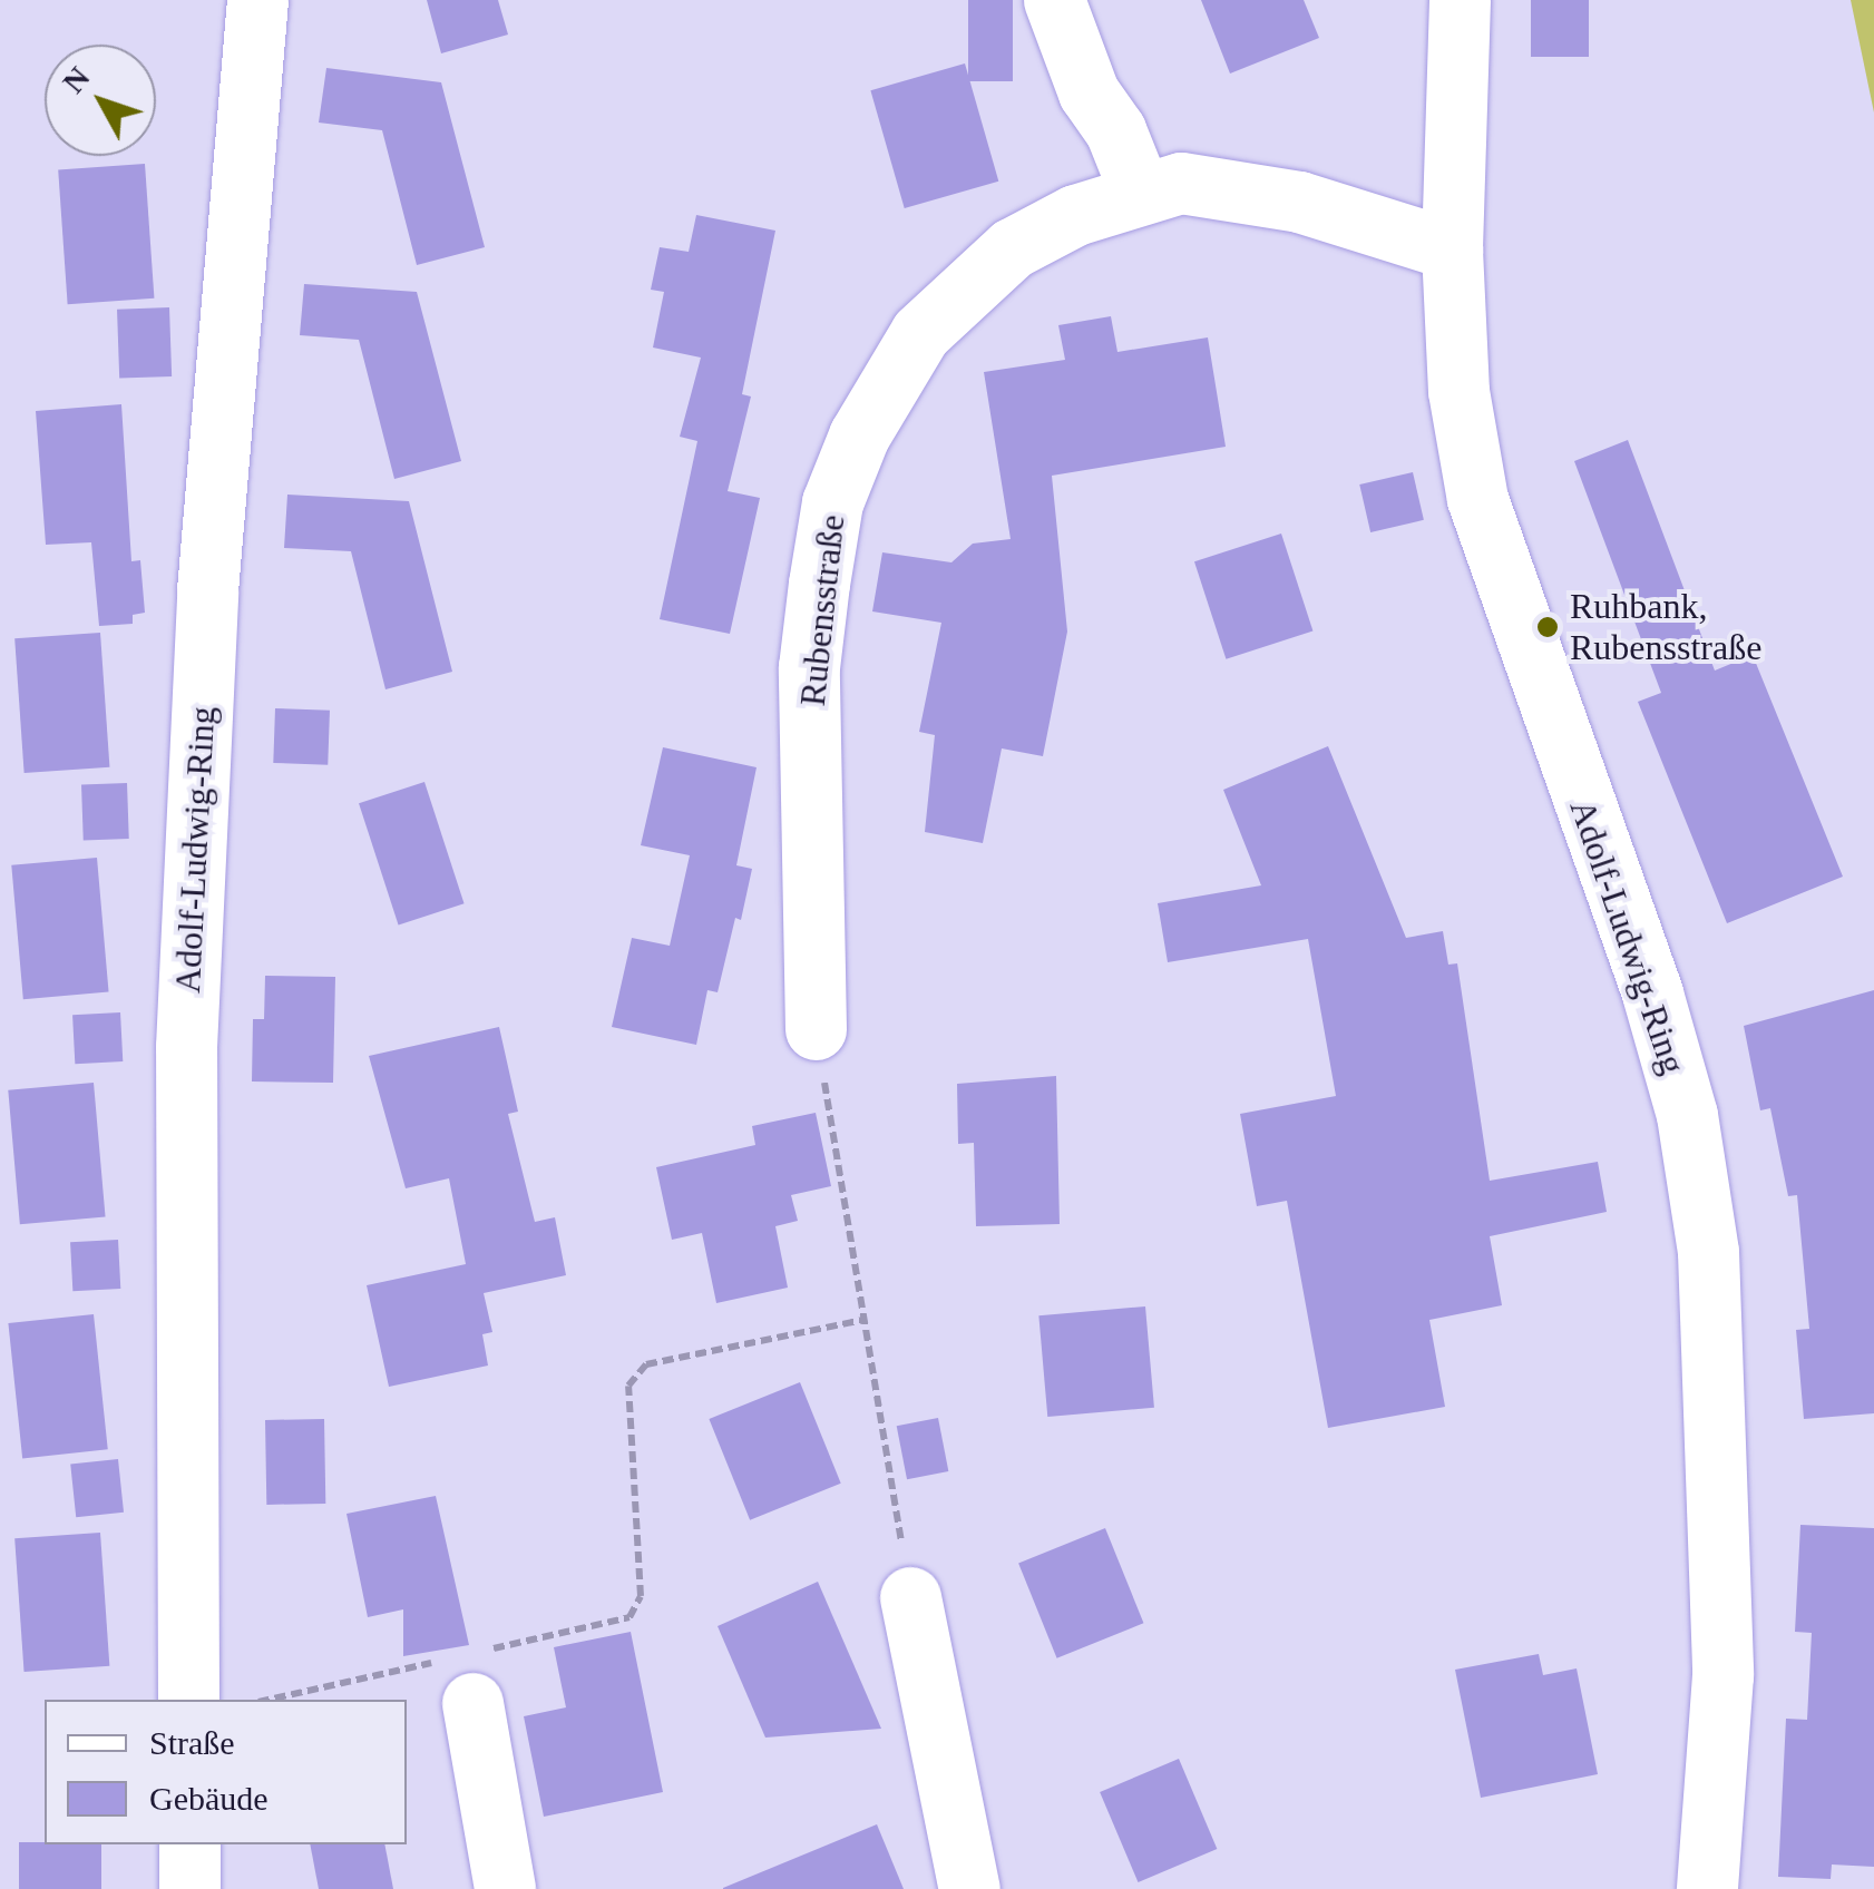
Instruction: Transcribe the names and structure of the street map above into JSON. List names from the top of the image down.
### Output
{
  "streets": {
    "street": ["Rubensstraße", "Adolf-Ludwig-Ring"]
  },
  "crossings": [
    ["Rubensstraße", "Adolf-Ludwig-Ring"]
  ],
  "places": ["Ruhbank, Rubensstraße"],
  "legend": ["Straße", "Gebäude"],
  "north": "top left"
}
